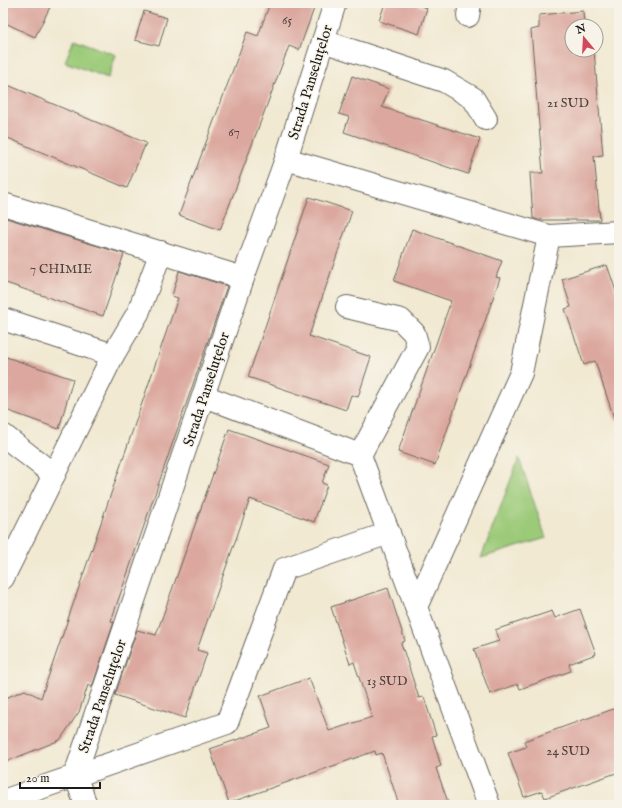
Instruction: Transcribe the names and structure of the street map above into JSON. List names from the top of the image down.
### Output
{
  "streets": {
    "street": ["Strada Panseluțelor"]
  },
  "house_numbers": [
    "65",
    "21 SUD",
    "67",
    "7 CHIMIE",
    "13 SUD",
    "24 SUD"
  ],
  "scale_bar": "20 m",
  "north": "top"
}
